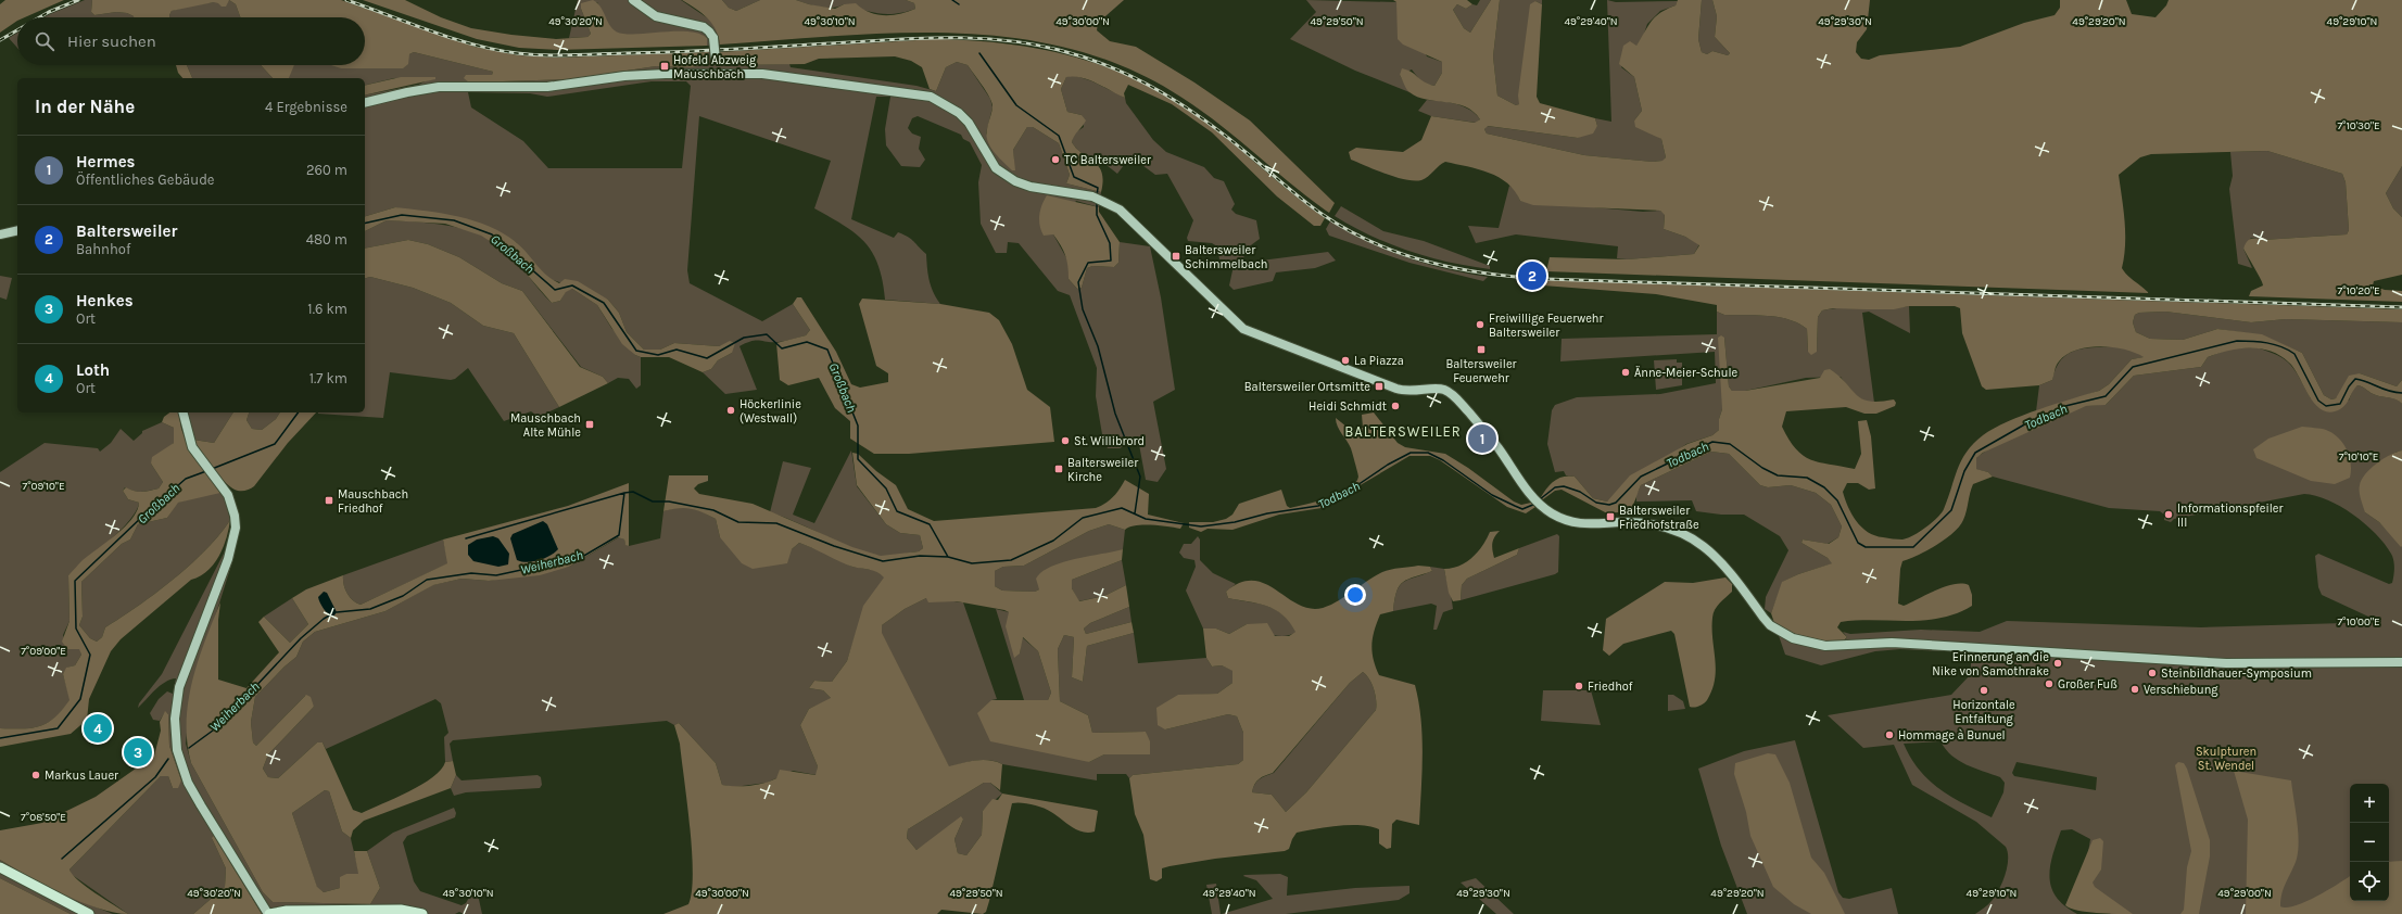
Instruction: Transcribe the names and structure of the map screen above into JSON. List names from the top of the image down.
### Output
{
  "districts": ["BALTERSWEILER"],
  "water": ["Großbach", "Todbach", "Weiherbach"],
  "parks": ["Skulpturen St. Wendel"],
  "places": {
    "transit": [
      "Hofeld Abzweig Mauschbach",
      "Baltersweiler Schimmelbach",
      "Baltersweiler Feuerwehr",
      "Baltersweiler Ortsmitte",
      "Mauschbach Alte Mühle",
      "Baltersweiler Kirche",
      "Mauschbach Friedhof",
      "Baltersweiler Friedhofstraße"
    ],
    "other": [
      "TC Baltersweiler",
      "Freiwillige Feuerwehr Baltersweiler",
      "La Piazza",
      "Änne-Meier-Schule",
      "Heidi Schmidt",
      "Höckerlinie (Westwall)",
      "St. Willibrord",
      "Informationspfeiler III",
      "Erinnerung an die Nike von Samothrake",
      "Steinbildhauer-Symposium",
      "Großer Fuß",
      "Friedhof",
      "Verschiebung",
      "Horizontale Entfaltung",
      "Hommage à Bunuel",
      "Markus Lauer"
    ]
  },
  "page": {
    "search": "Hier suchen",
    "heading": ["In der Nähe", "4 Ergebnisse"],
    "list": [
      {
        "mark": "1",
        "name": "Hermes",
        "note": "Öffentliches Gebäude",
        "value": "260 m"
      },
      {
        "mark": "2",
        "name": "Baltersweiler",
        "note": "Bahnhof",
        "value": "480 m"
      },
      {
        "mark": "3",
        "name": "Henkes",
        "note": "Ort",
        "value": "1.6 km"
      },
      {
        "mark": "4",
        "name": "Loth",
        "note": "Ort",
        "value": "1.7 km"
      }
    ],
    "pins": [
      "2",
      "1",
      "4",
      "3"
    ],
    "map_buttons": ["+", "−"]
  },
  "coordinates": [
    "49°30'20\"N",
    "49°30'10\"N",
    "49°30'00\"N",
    "49°29'50\"N",
    "49°29'40\"N",
    "49°29'30\"N",
    "49°29'20\"N",
    "49°29'10\"N",
    "7°10'30\"E",
    "7°10'20\"E",
    "7°10'10\"E",
    "7°09'10\"E",
    "7°10'00\"E",
    "7°09'00\"E",
    "7°08'50\"E",
    "49°29'00\"N"
  ]
}
